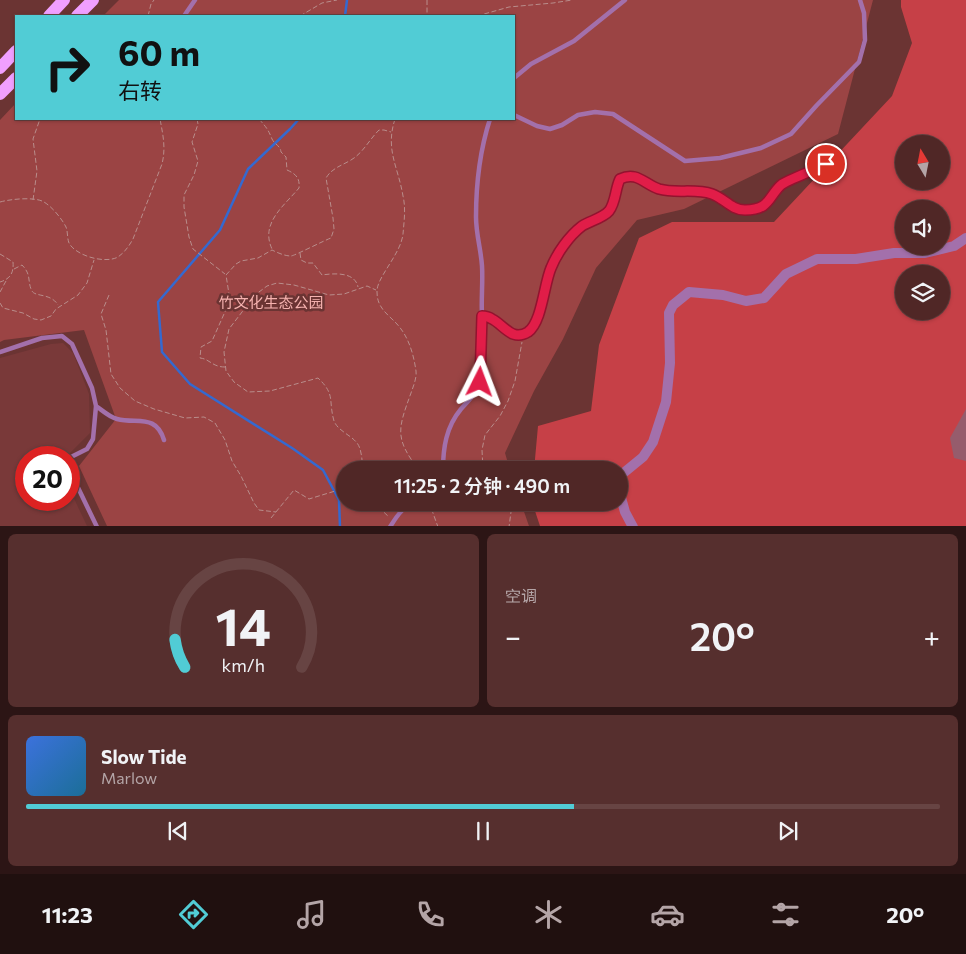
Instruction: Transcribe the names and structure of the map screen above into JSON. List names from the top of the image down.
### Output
{
  "parks": ["竹文化生态公园"],
  "north": "top",
  "page": {
    "turn": ["60 m", "右转"],
    "limit": "20",
    "trip": "11:25 · 2 分钟 · 490 m",
    "tile": "空调",
    "heat": ["−", "20°", "+"],
    "song": ["Slow Tide", "Marlow"],
    "tabs": ["11:23", "20°"],
    "gauge": ["14", "km/h"]
  }
}
